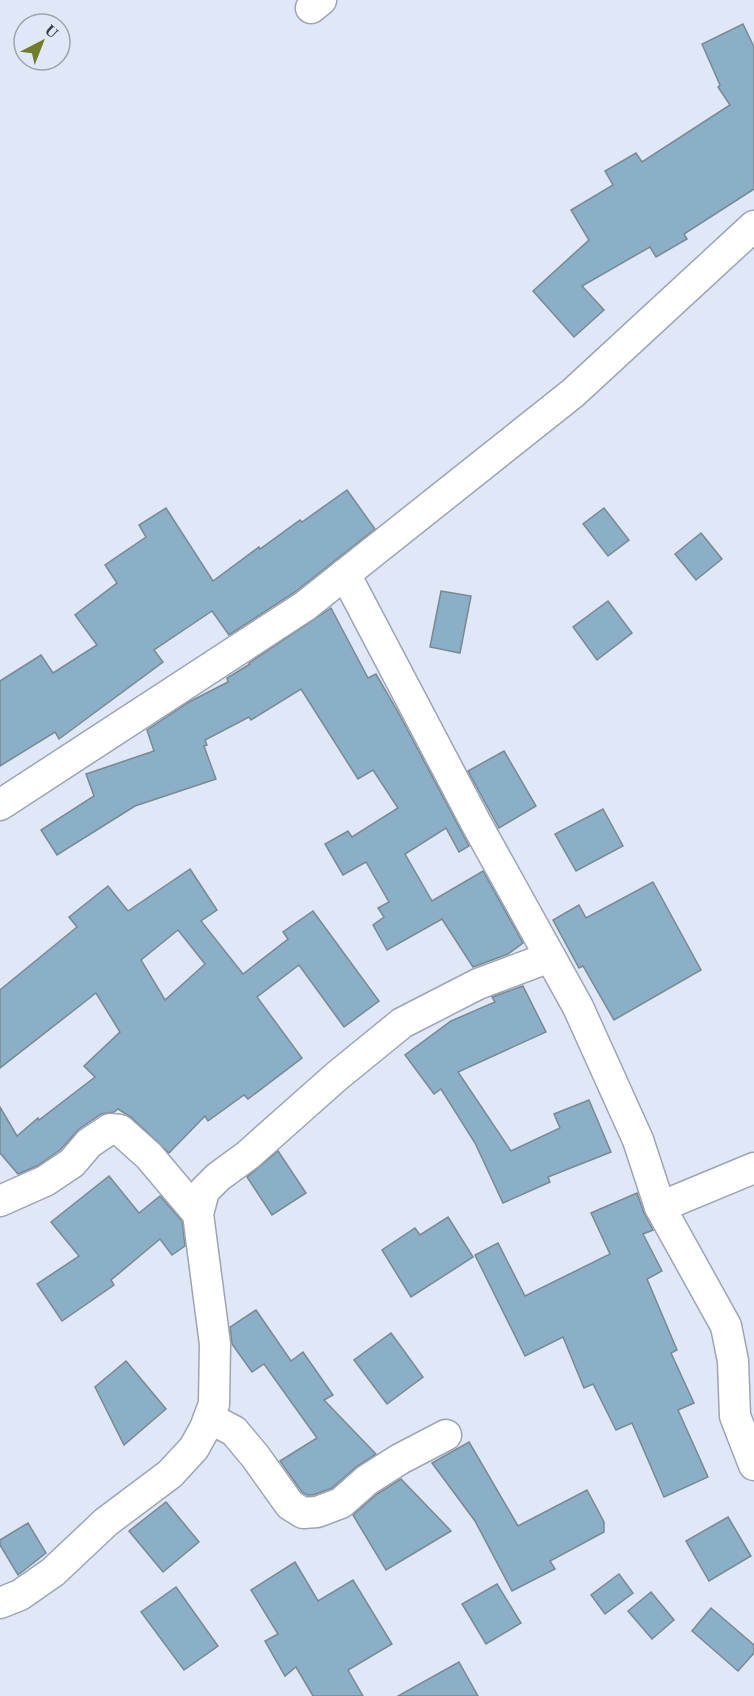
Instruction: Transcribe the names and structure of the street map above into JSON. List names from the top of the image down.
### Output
{
  "north": "top right"
}
